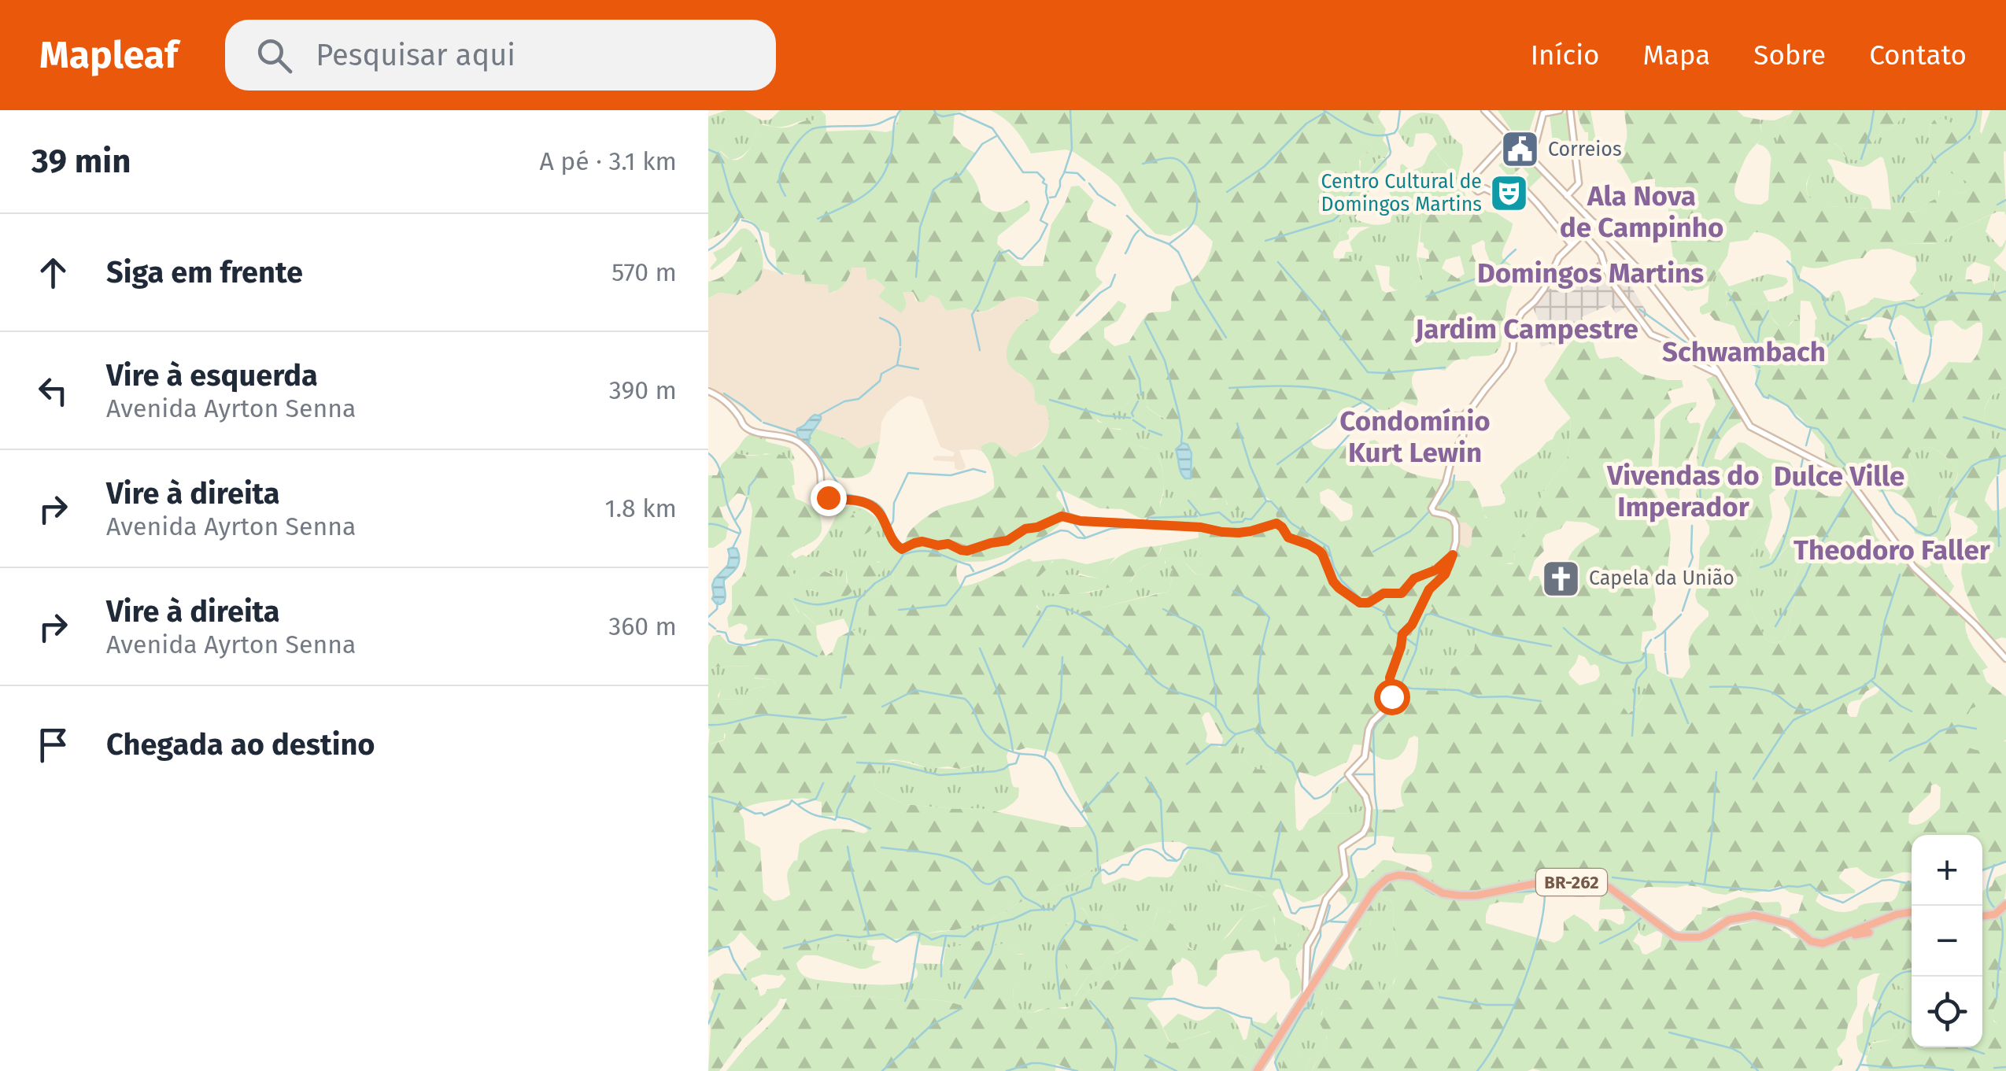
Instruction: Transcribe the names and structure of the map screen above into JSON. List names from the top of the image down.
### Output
{
  "streets": {
    "highway": ["BR-262"]
  },
  "districts": [
    "Ala Nova de Campinho",
    "Domingos Martins",
    "Jardim Campestre",
    "Schwambach",
    "Condomínio Kurt Lewin",
    "Vivendas do Imperador",
    "Dulce Ville",
    "Theodoro Faller"
  ],
  "places": {
    "public building": ["Correios"],
    "theatre": ["Centro Cultural de Domingos Martins"],
    "church": ["Capela da União"]
  },
  "page": {
    "header": "Mapleaf",
    "search": "Pesquisar aqui",
    "nav": [
      "Início",
      "Mapa",
      "Sobre",
      "Contato"
    ],
    "heading": ["39 min", "A pé · 3.1 km"],
    "list": [
      ["Siga em frente", "570 m"],
      ["Vire à esquerda", "Avenida Ayrton Senna", "390 m"],
      ["Vire à direita", "Avenida Ayrton Senna", "1.8 km"],
      ["Vire à direita", "Avenida Ayrton Senna", "360 m"],
      "Chegada ao destino"
    ],
    "map_buttons": ["+", "−"]
  }
}
